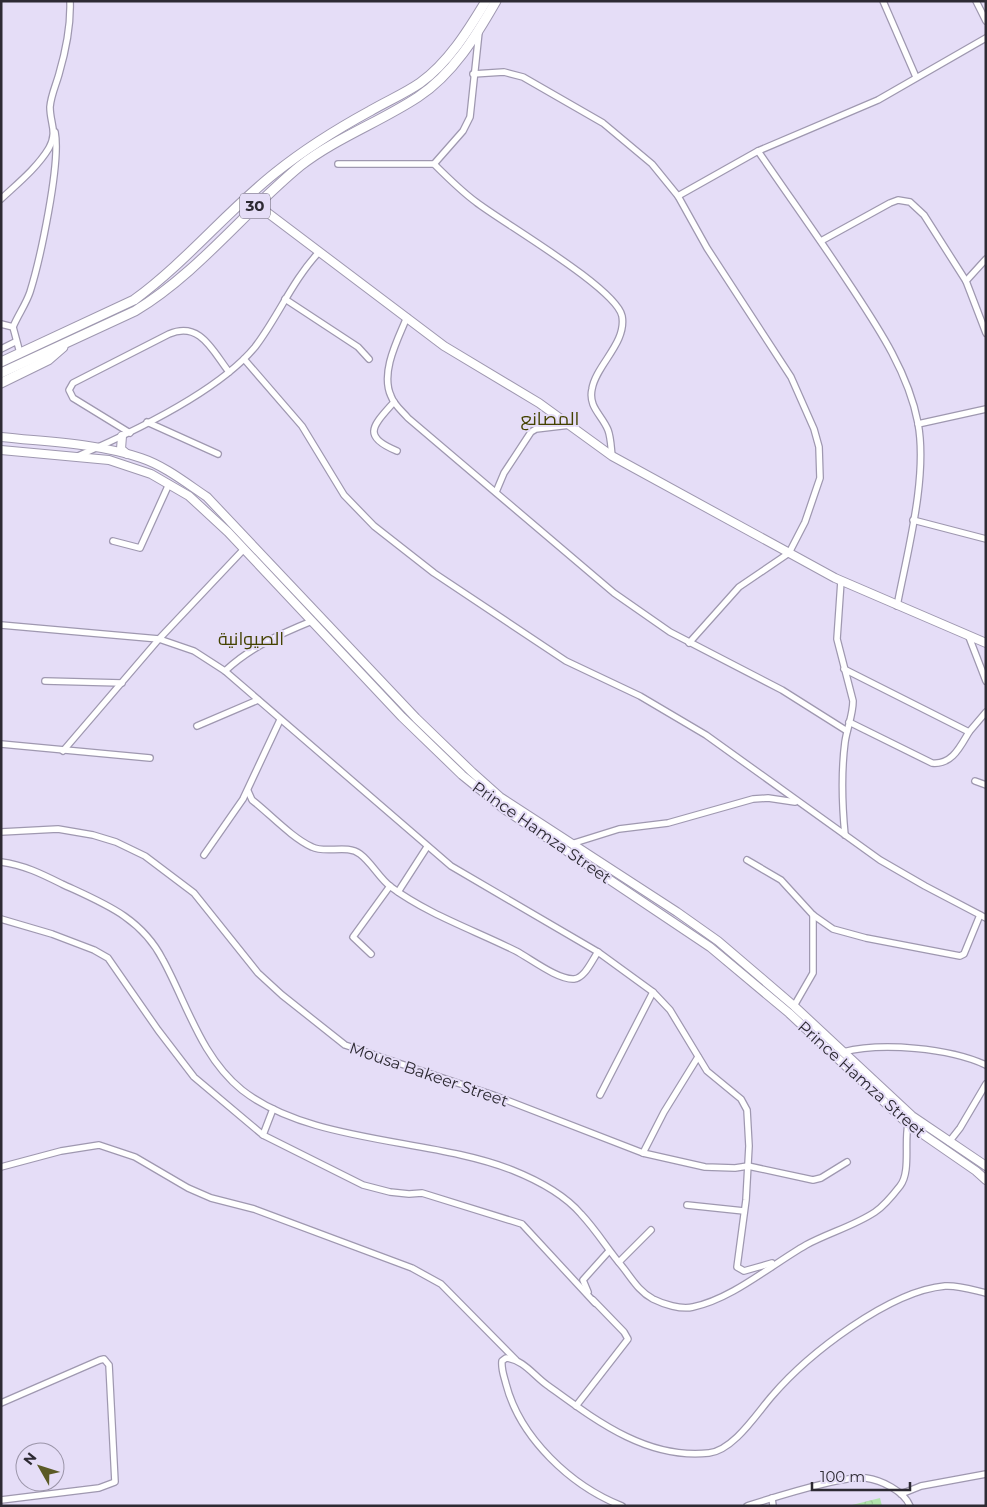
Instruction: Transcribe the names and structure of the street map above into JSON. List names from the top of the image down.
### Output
{
  "streets": {
    "main road": ["30", "Prince Hamza Street"],
    "street": ["Mousa Bakeer Street"]
  },
  "districts": ["المصانع", "الصيوانية"],
  "scale_bar": "100 m",
  "north": "top left"
}
